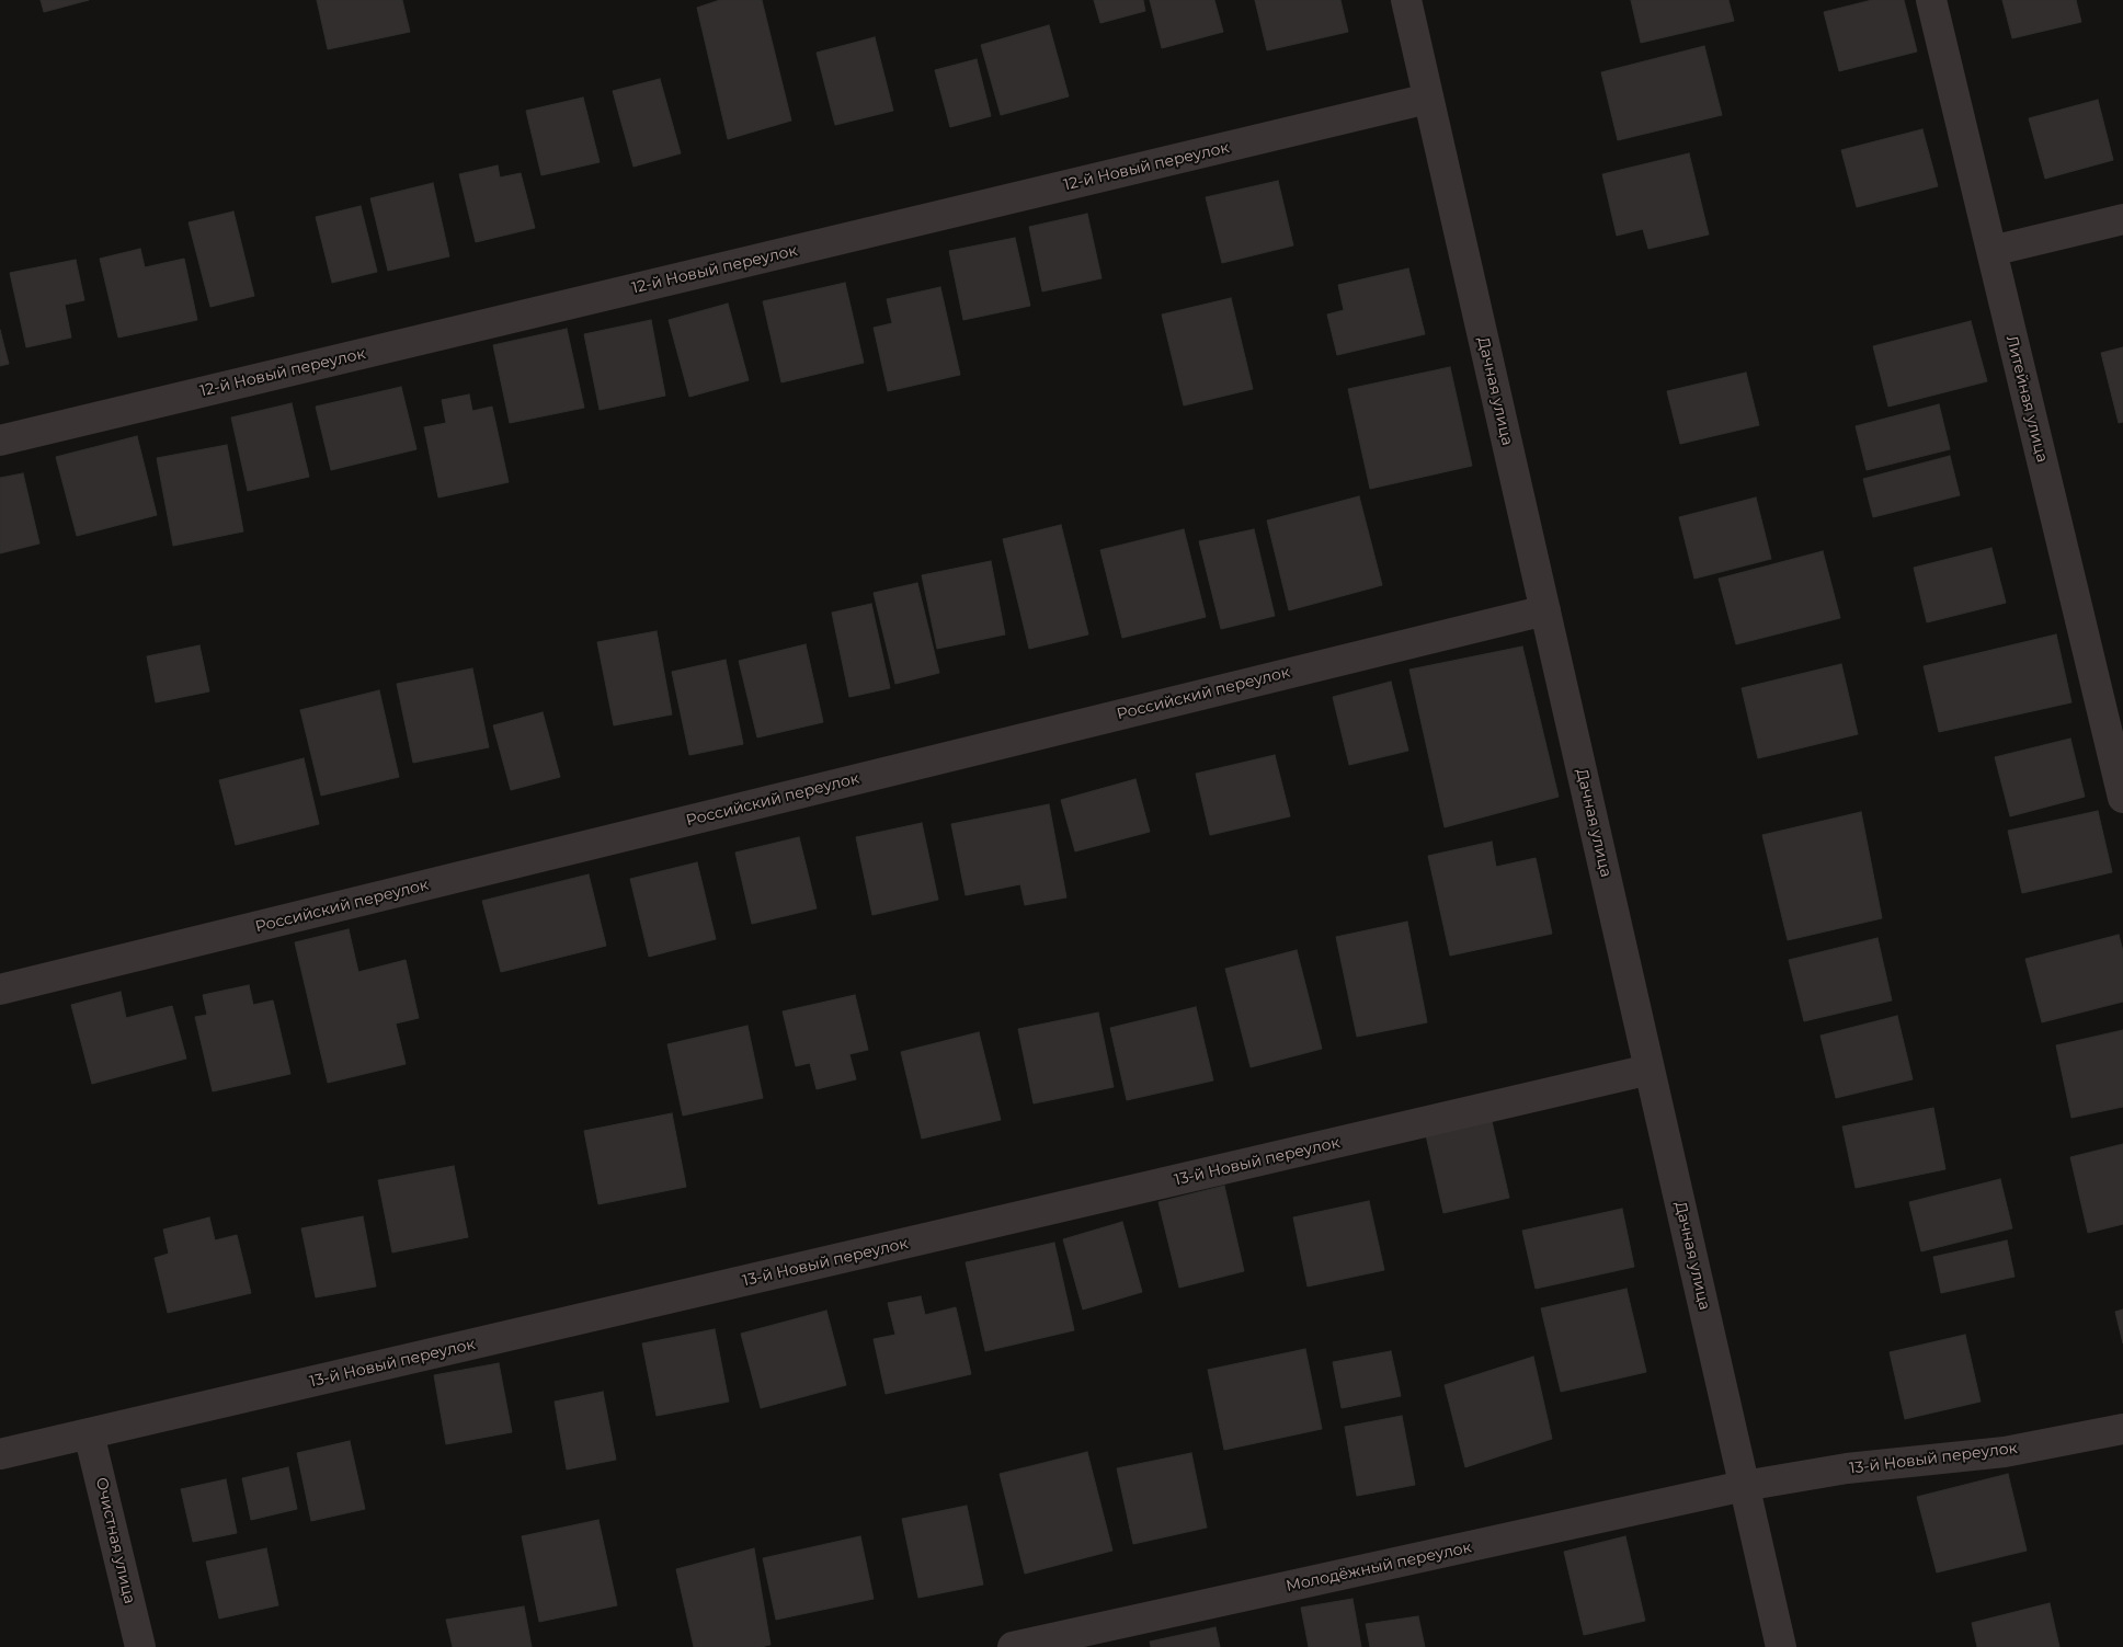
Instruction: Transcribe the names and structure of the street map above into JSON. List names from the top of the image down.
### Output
{
  "streets": {
    "street": [
      "12-й Новый переулок",
      "Дачная улица",
      "Литейная улица",
      "Российский переулок",
      "13-й Новый переулок",
      "Очистная улица",
      "Молодёжный переулок"
    ]
  },
  "crossings": [
    ["12-й Новый переулок", "Дачная улица"],
    ["Дачная улица", "Российский переулок"],
    ["Дачная улица", "13-й Новый переулок"],
    ["Дачная улица", "Молодёжный переулок"],
    ["13-й Новый переулок", "Очистная улица"],
    ["13-й Новый переулок", "Молодёжный переулок"]
  ]
}
